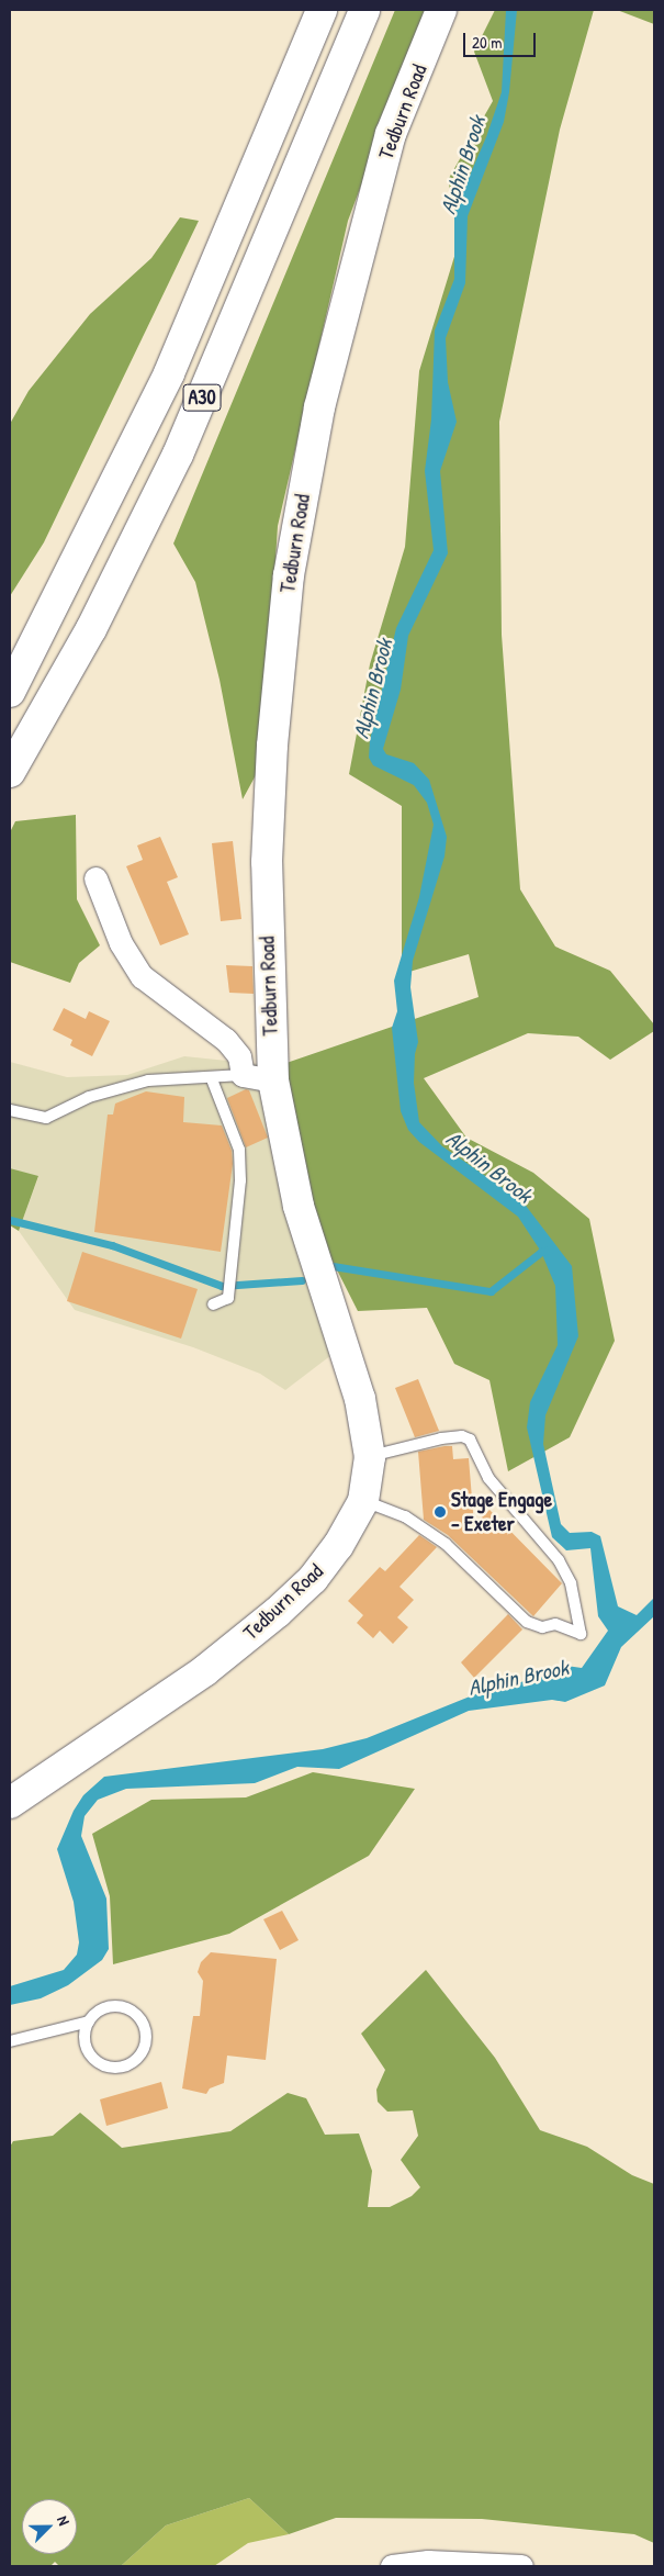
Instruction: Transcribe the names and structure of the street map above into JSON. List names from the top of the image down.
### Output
{
  "streets": {
    "main road": ["Tedburn Road", "A30"]
  },
  "water": ["Alphin Brook"],
  "places": ["Stage Engage - Exeter"],
  "scale_bar": "20 m",
  "north": "top right"
}
